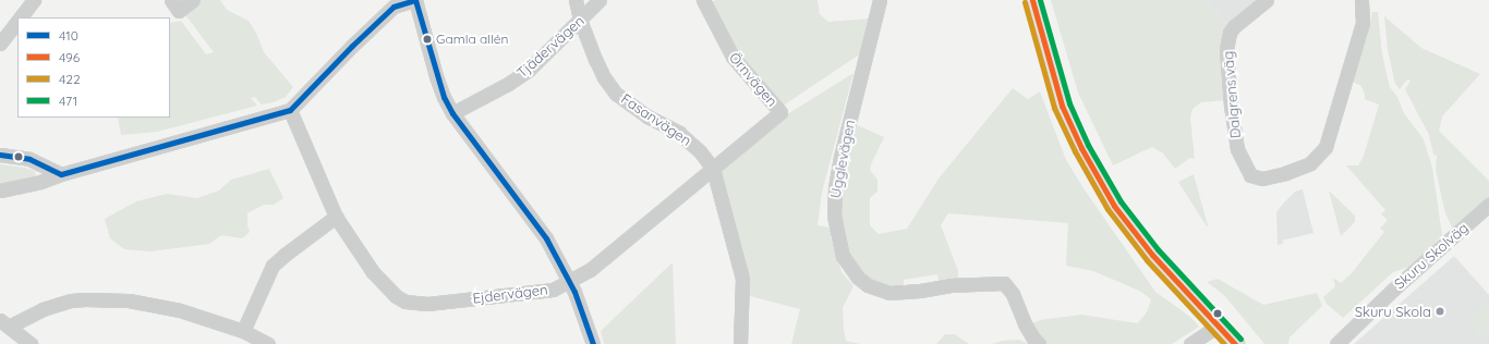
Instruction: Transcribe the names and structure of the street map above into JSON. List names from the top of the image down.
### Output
{
  "streets": {
    "street": [
      "Tjädervägen",
      "Örnvägen",
      "Dalgrens väg",
      "Fasanvägen",
      "Ugglevägen",
      "Skuru Skolväg",
      "Ejdervägen"
    ]
  },
  "crossings": [
    ["Tjädervägen", "Fasanvägen"],
    ["Örnvägen", "Ejdervägen"],
    ["Fasanvägen", "Ejdervägen"]
  ],
  "places": ["Gamla allén", "Skuru Skola"],
  "lines": [
    "transit line 410",
    "transit line 496",
    "transit line 471",
    "transit line 422"
  ],
  "legend": [
    "410",
    "496",
    "422",
    "471"
  ]
}
